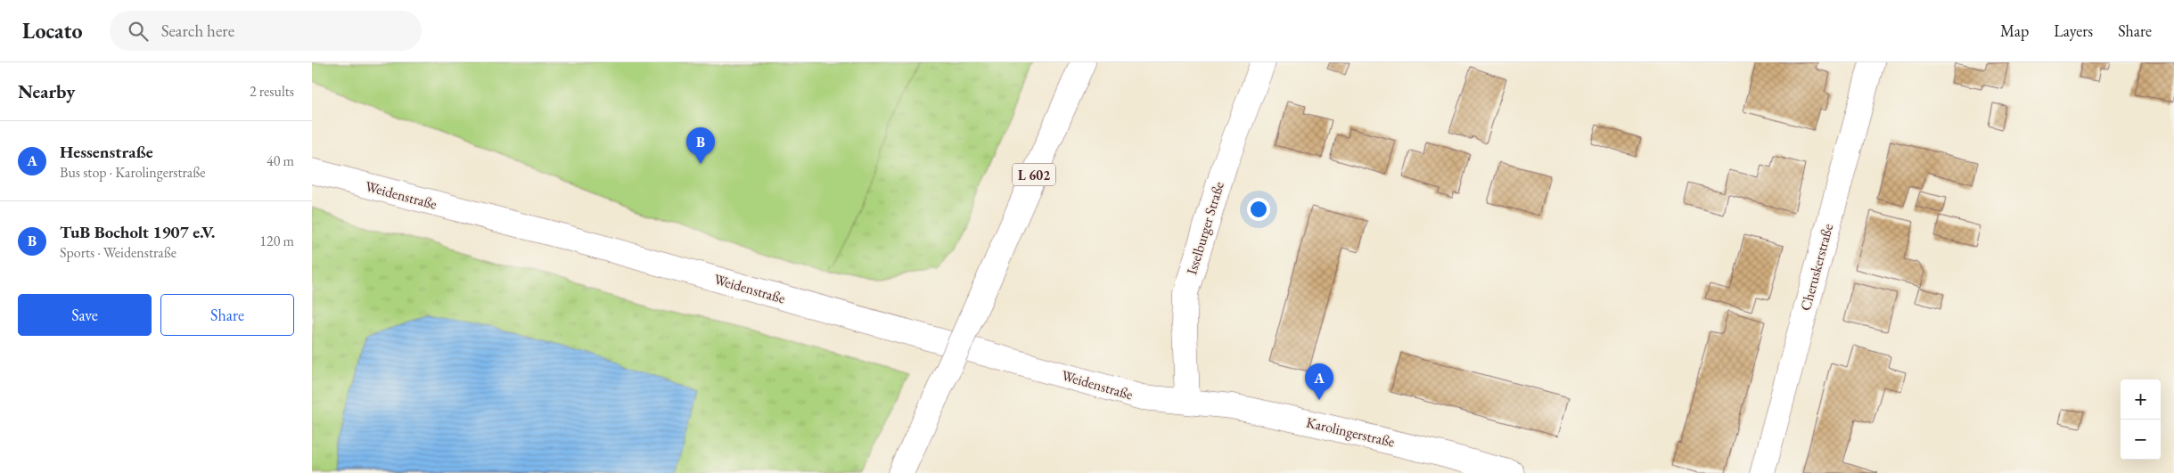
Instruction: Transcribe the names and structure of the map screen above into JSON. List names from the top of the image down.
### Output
{
  "streets": {
    "street": [
      "L 602",
      "Weidenstraße",
      "Isselburger Straße",
      "Cheruskerstraße",
      "Karolingerstraße"
    ]
  },
  "crossings": [
    ["Weidenstraße", "Isselburger Straße"],
    ["Weidenstraße", "Karolingerstraße"],
    ["Isselburger Straße", "Karolingerstraße"]
  ],
  "page": {
    "header": "Locato",
    "search": "Search here",
    "nav": ["Map", "Layers", "Share"],
    "heading": ["Nearby", "2 results"],
    "list": [
      {
        "mark": "A",
        "name": "Hessenstraße",
        "note": "Bus stop · Karolingerstraße",
        "value": "40 m"
      },
      {
        "mark": "B",
        "name": "TuB Bocholt 1907 e.V.",
        "note": "Sports · Weidenstraße",
        "value": "120 m"
      }
    ],
    "pins": ["B", "A"],
    "buttons": ["Save", "Share"],
    "map_buttons": ["+", "−"]
  }
}
